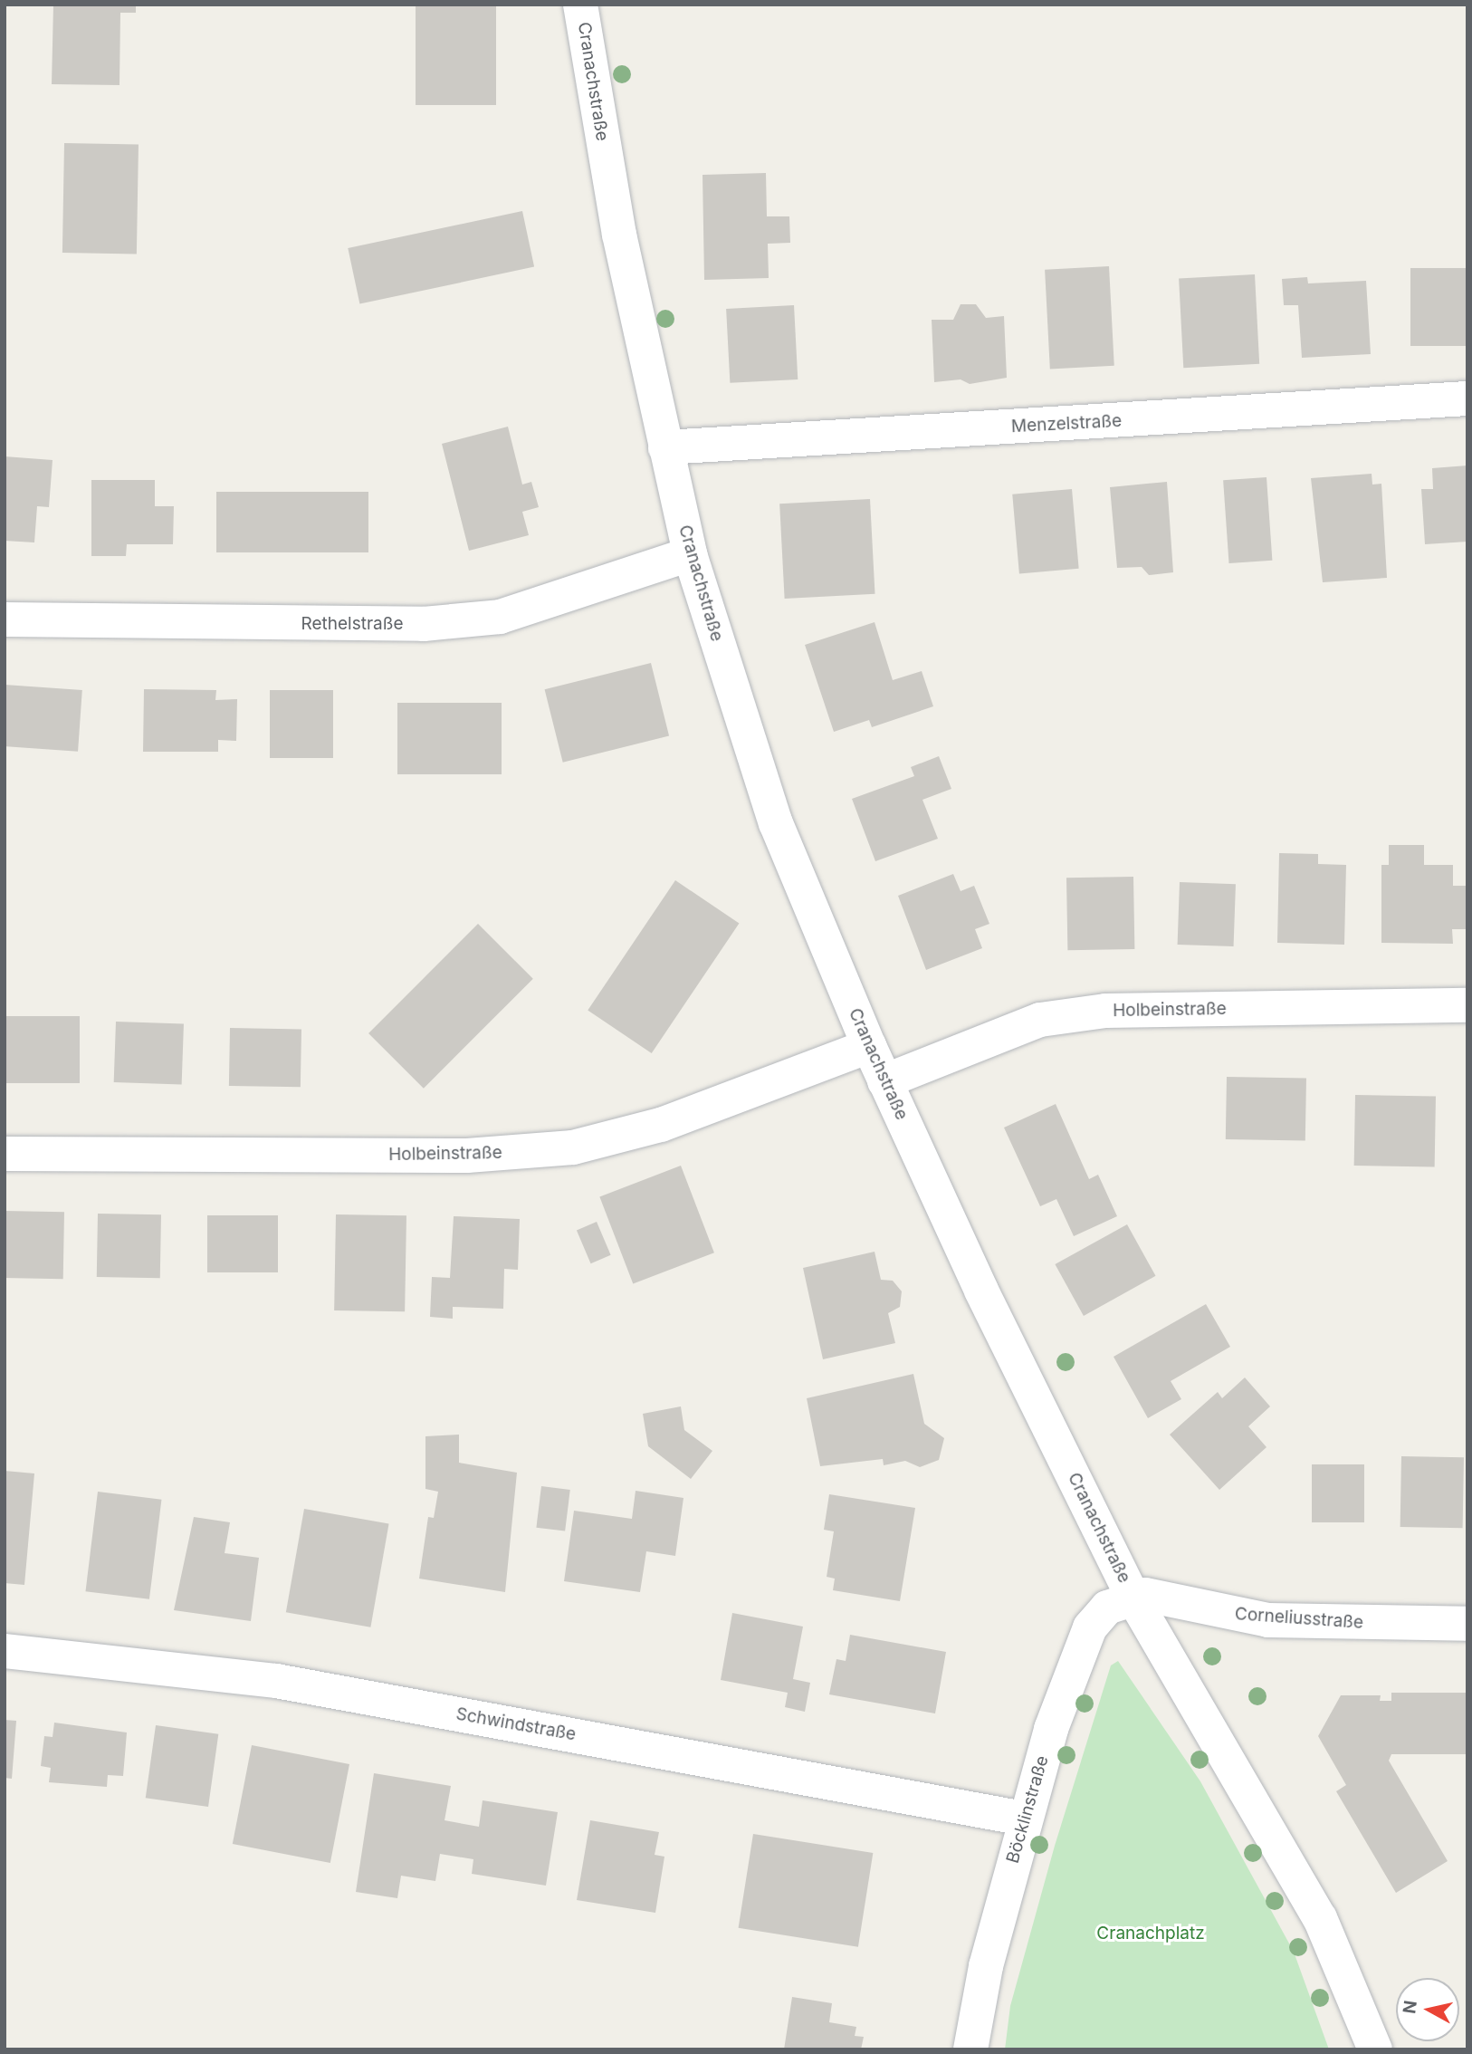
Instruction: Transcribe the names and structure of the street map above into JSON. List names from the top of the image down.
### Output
{
  "streets": {
    "street": [
      "Cranachstraße",
      "Menzelstraße",
      "Rethelstraße",
      "Holbeinstraße",
      "Corneliusstraße",
      "Schwindstraße",
      "Böcklinstraße"
    ]
  },
  "crossings": [
    ["Cranachstraße", "Menzelstraße"],
    ["Cranachstraße", "Rethelstraße"],
    ["Cranachstraße", "Holbeinstraße"],
    ["Cranachstraße", "Corneliusstraße"],
    ["Cranachstraße", "Böcklinstraße"],
    ["Corneliusstraße", "Böcklinstraße"],
    ["Schwindstraße", "Böcklinstraße"]
  ],
  "parks": ["Cranachplatz"],
  "north": "left"
}
